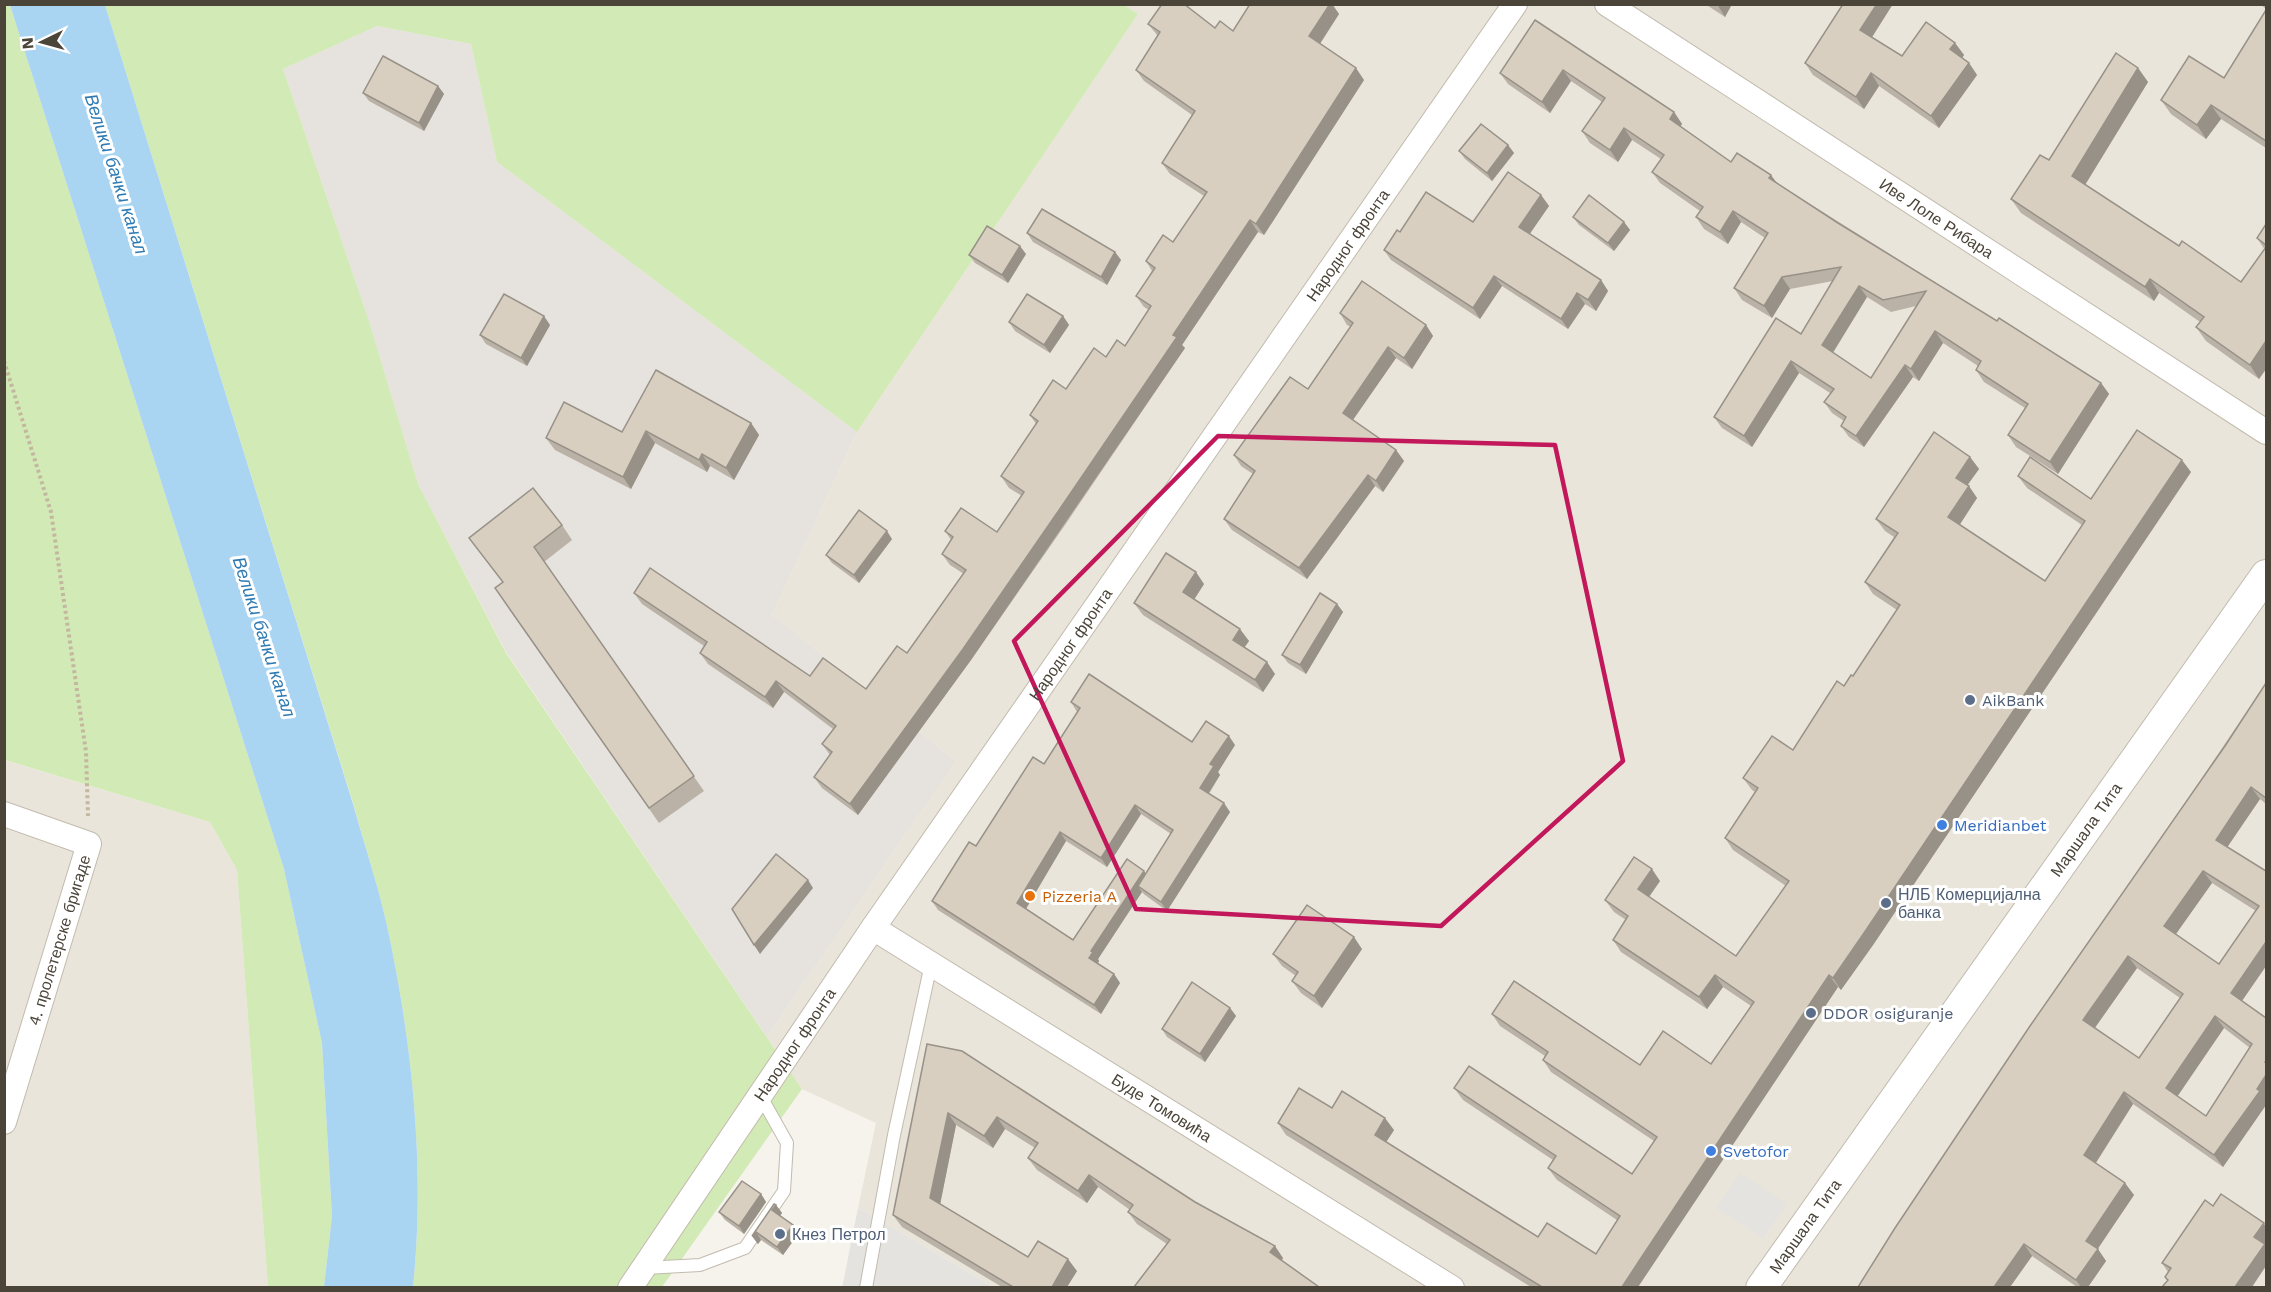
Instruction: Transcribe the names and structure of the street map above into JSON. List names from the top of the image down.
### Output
{
  "streets": {
    "street": [
      "Иве Лоле Рибара",
      "Народног фронта",
      "Маршала Тита",
      "4. пролетерске бригаде",
      "Буде Томовића"
    ]
  },
  "crossings": [
    ["Народног фронта", "Буде Томовића"]
  ],
  "water": ["Велики бачки канал"],
  "places": [
    "AikBank",
    "Meridianbet",
    "Pizzeria A",
    "НЛБ Комерцијална банка",
    "DDOR osiguranje",
    "Svetofor",
    "Кнез Петрол"
  ],
  "north": "left"
}
